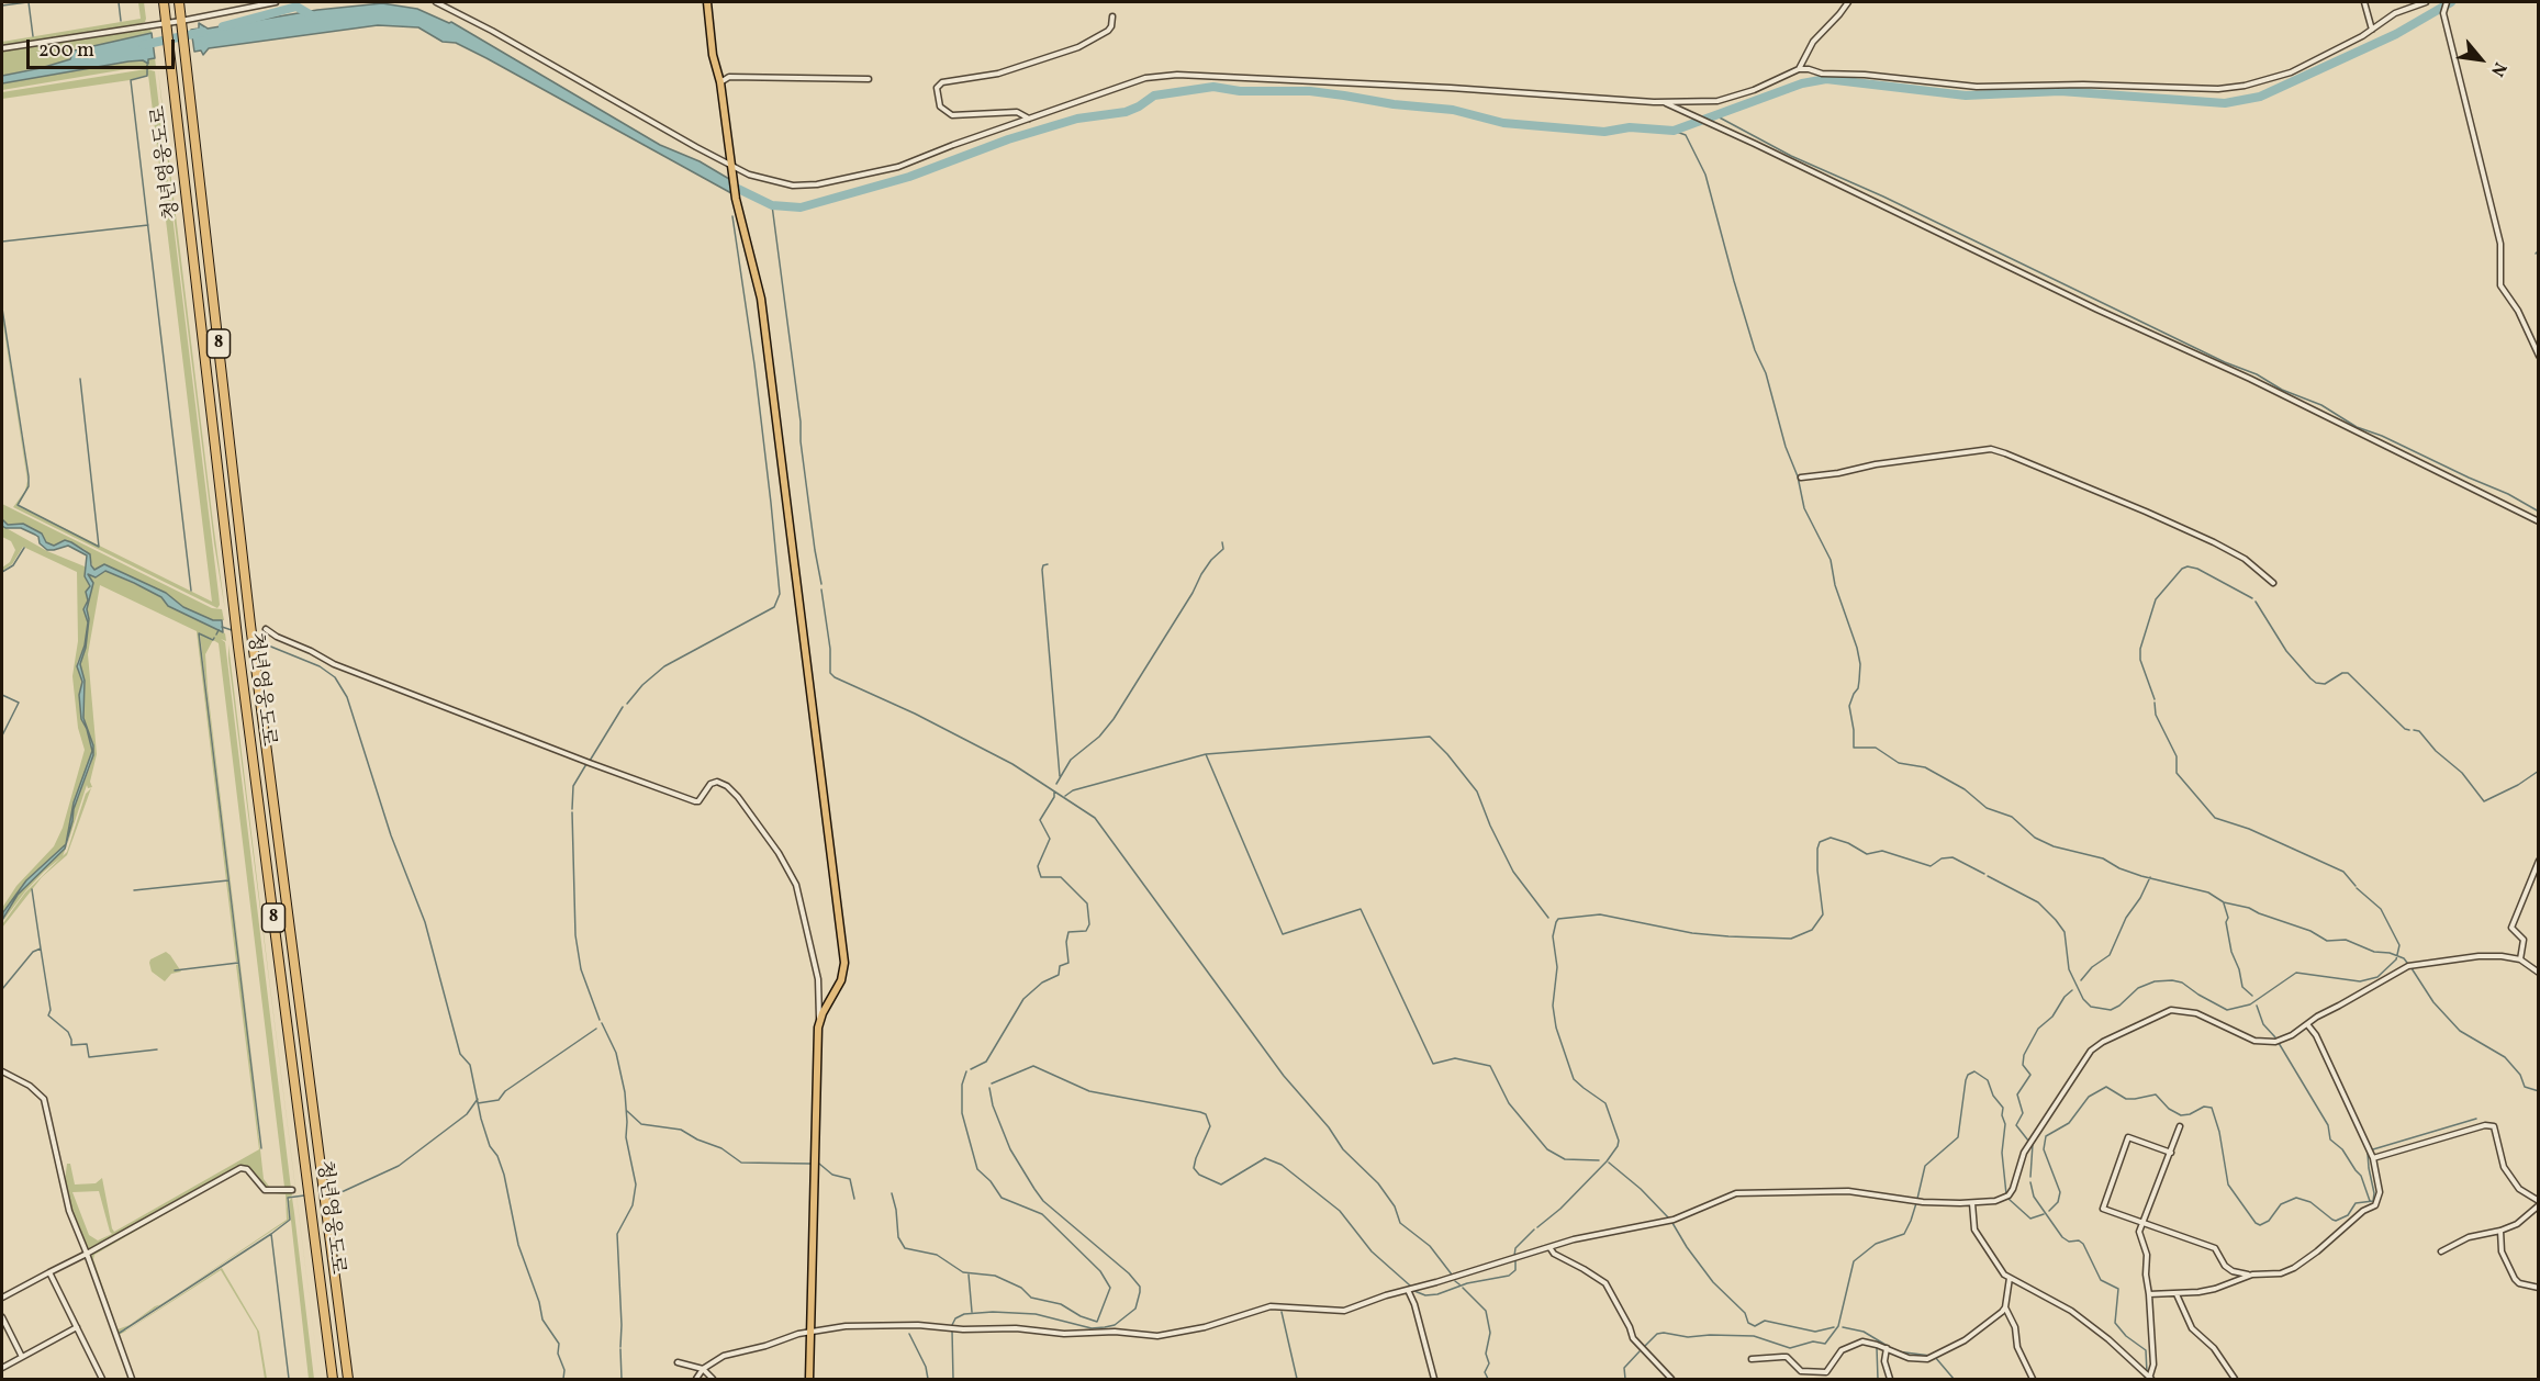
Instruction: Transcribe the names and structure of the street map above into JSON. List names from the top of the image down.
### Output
{
  "streets": {
    "highway": ["청년영웅도로", "8"]
  },
  "scale_bar": "200 m",
  "north": "bottom right"
}
